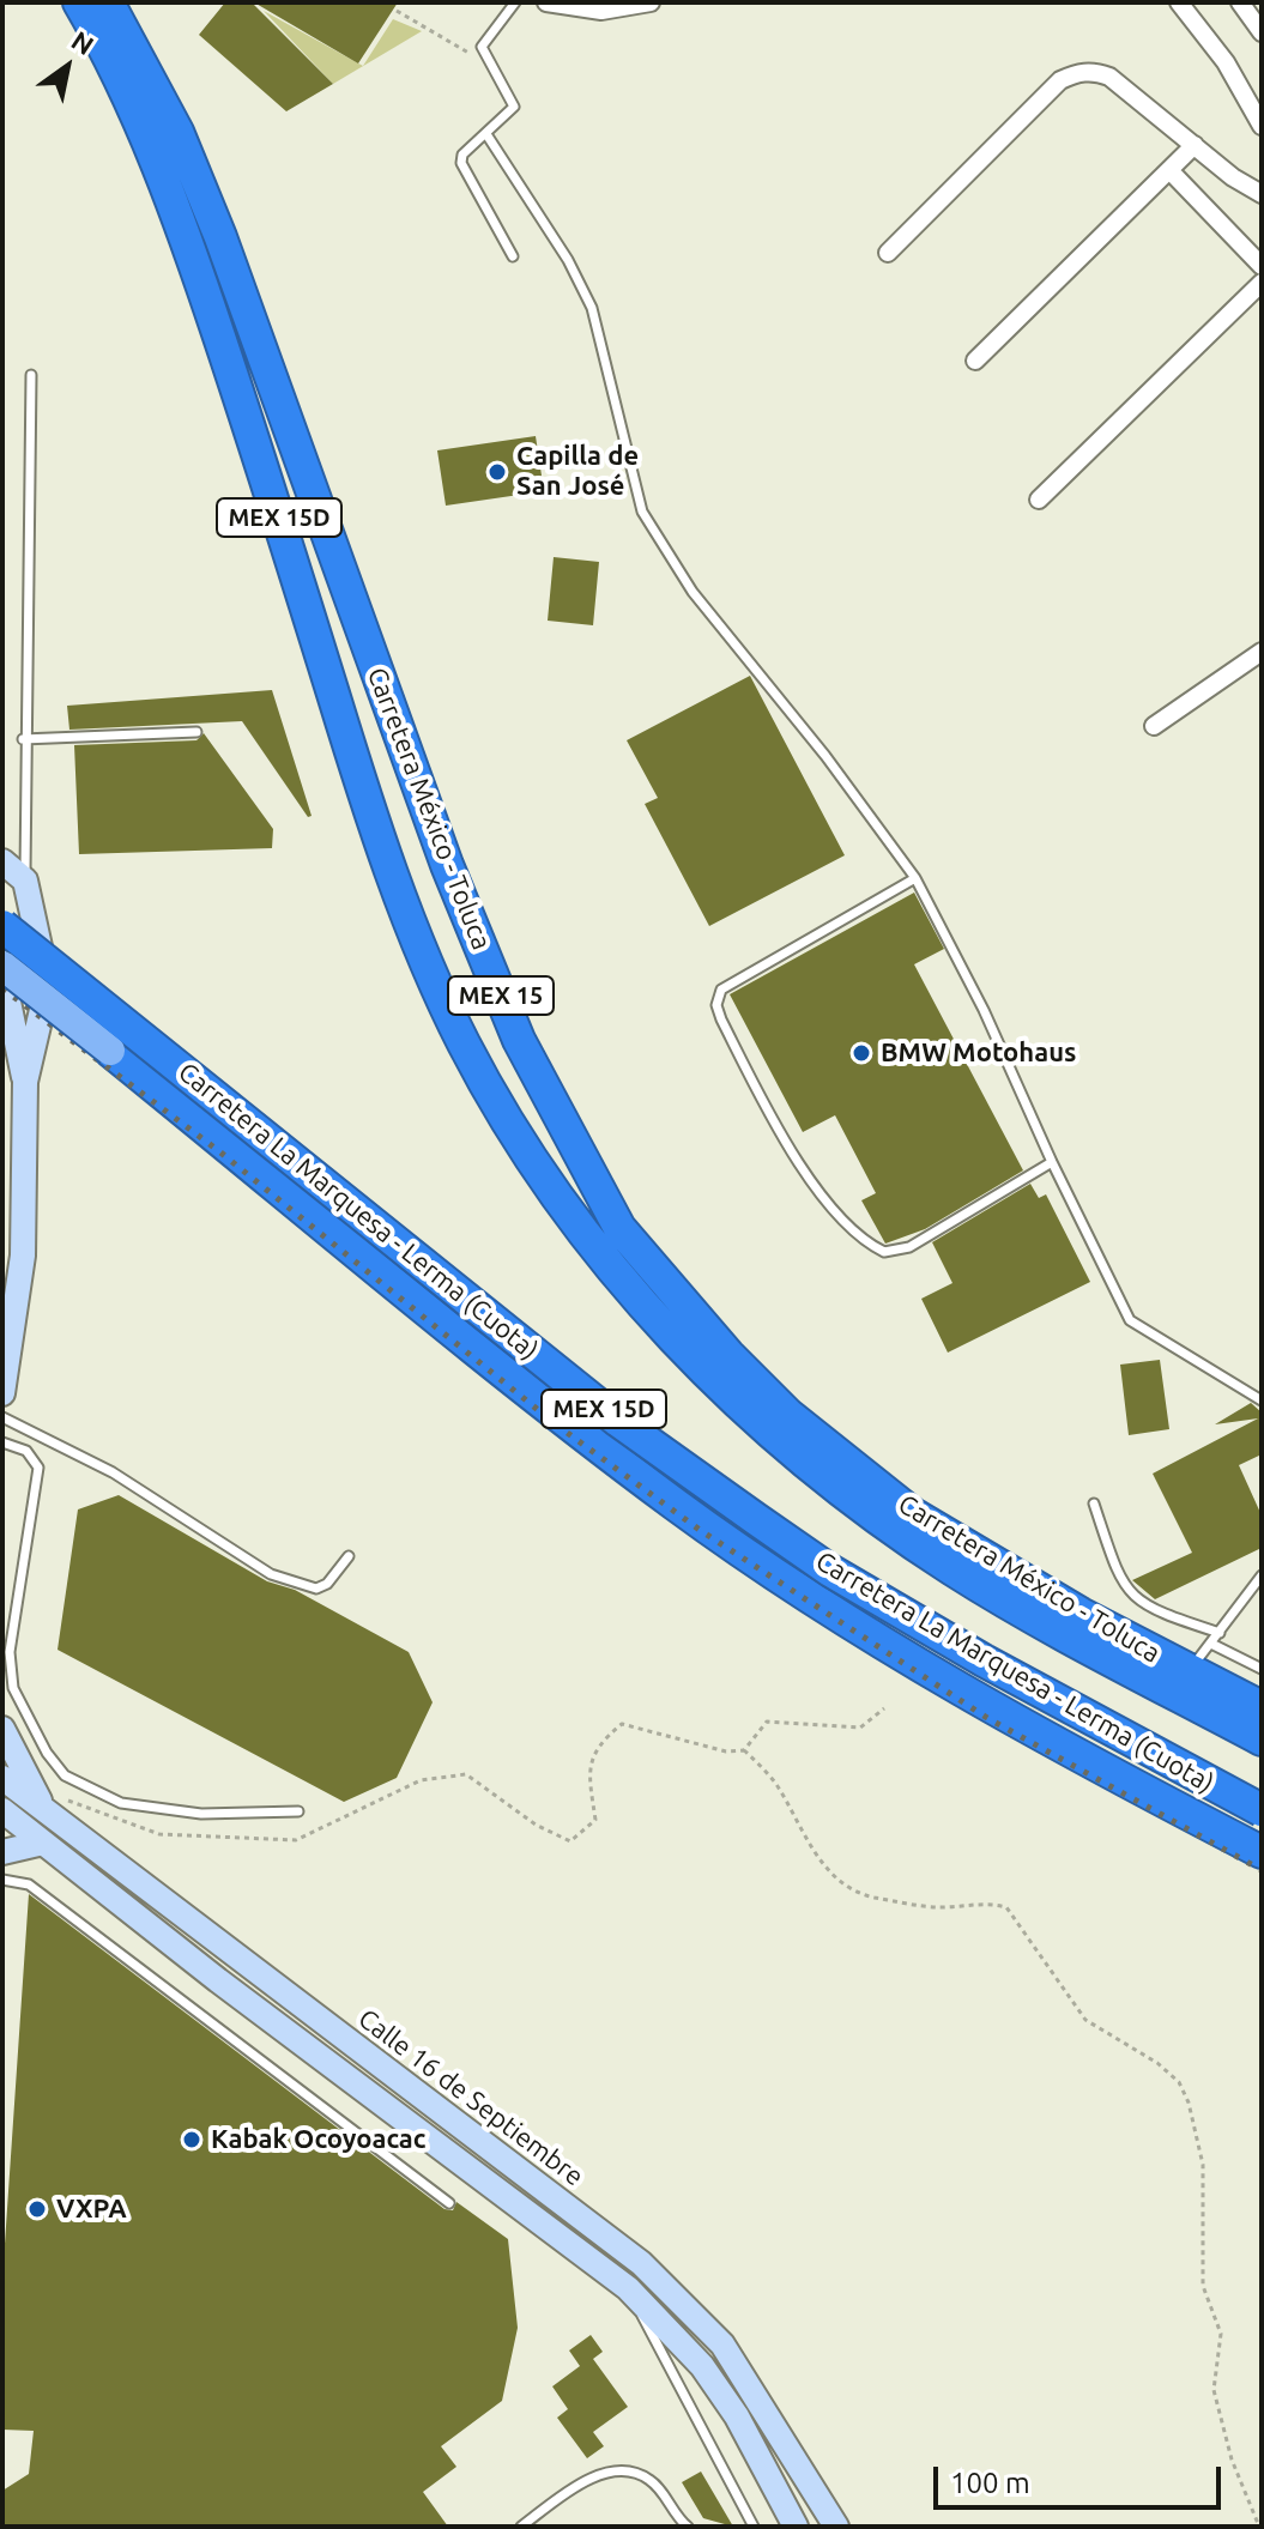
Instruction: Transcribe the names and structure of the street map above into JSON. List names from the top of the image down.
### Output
{
  "streets": {
    "highway": [
      "MEX 15D",
      "Carretera México - Toluca",
      "MEX 15",
      "Carretera La Marquesa - Lerma (Cuota)"
    ],
    "main road": ["Calle 16 de Septiembre"]
  },
  "places": [
    "Capilla de San José",
    "BMW Motohaus",
    "Kabak Ocoyoacac",
    "VXPA"
  ],
  "scale_bar": "100 m",
  "north": "top right"
}
